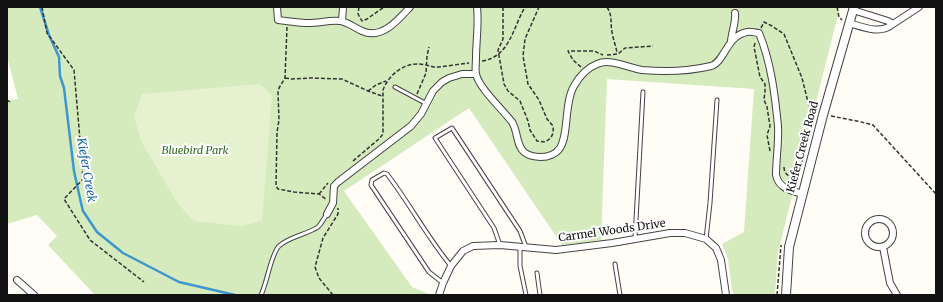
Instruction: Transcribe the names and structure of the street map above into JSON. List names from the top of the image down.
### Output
{
  "streets": {
    "street": ["Kiefer Creek Road", "Carmel Woods Drive"]
  },
  "water": ["Kiefer Creek"],
  "parks": ["Bluebird Park"]
}
